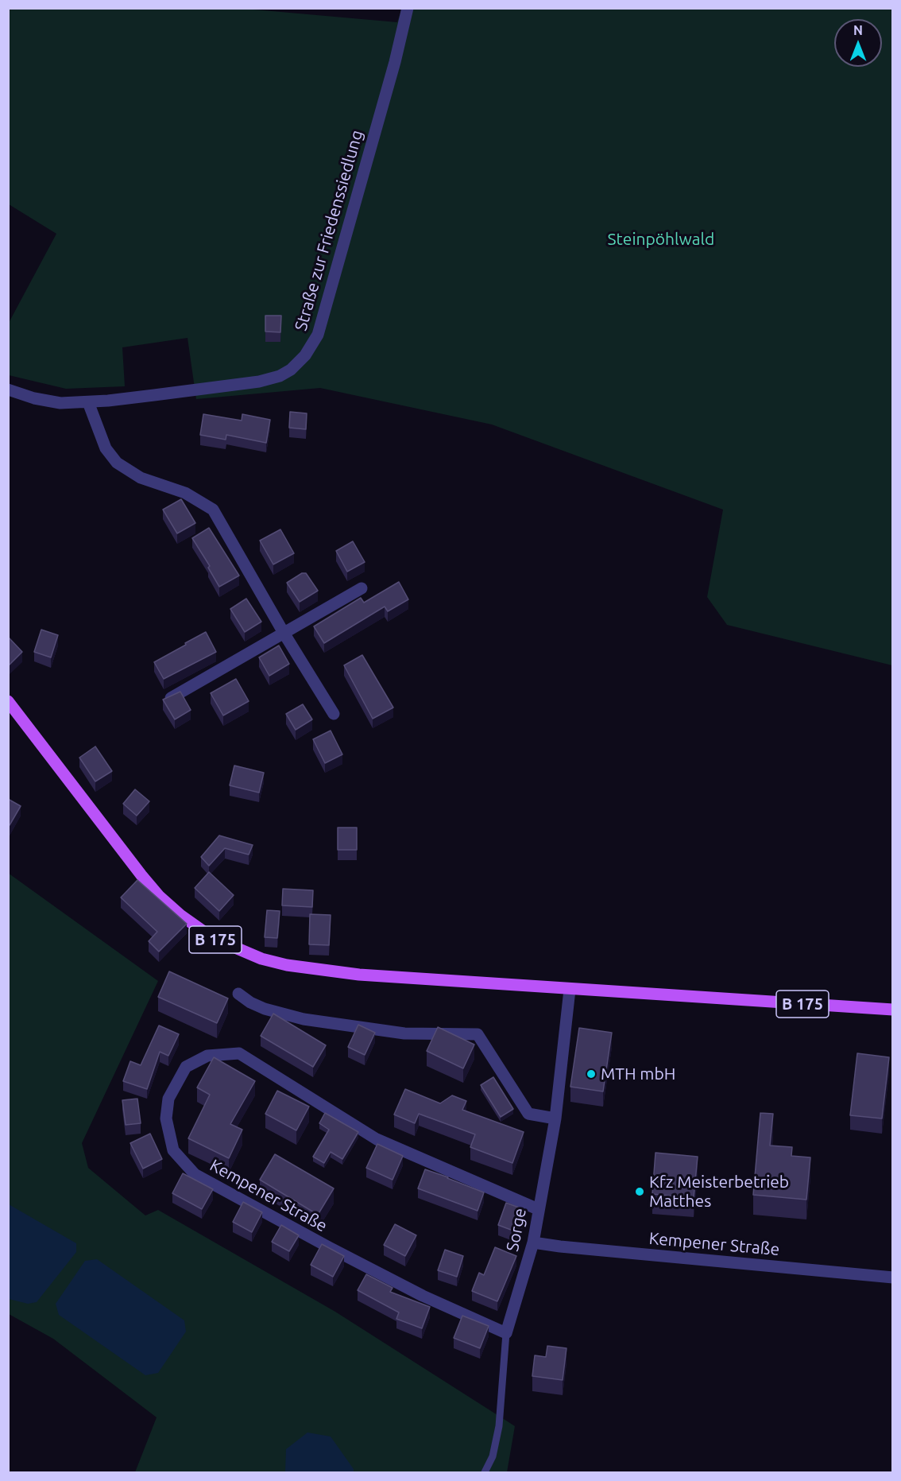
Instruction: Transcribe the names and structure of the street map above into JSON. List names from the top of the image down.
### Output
{
  "streets": {
    "main road": ["B 175"],
    "street": ["Straße zur Friedenssiedlung", "Kempener Straße", "Sorge"]
  },
  "crossings": [
    ["B 175", "Sorge"],
    ["Kempener Straße", "Sorge"]
  ],
  "parks": ["Steinpöhlwald"],
  "places": ["MTH mbH", "Kfz Meisterbetrieb Matthes"],
  "north": "top"
}
